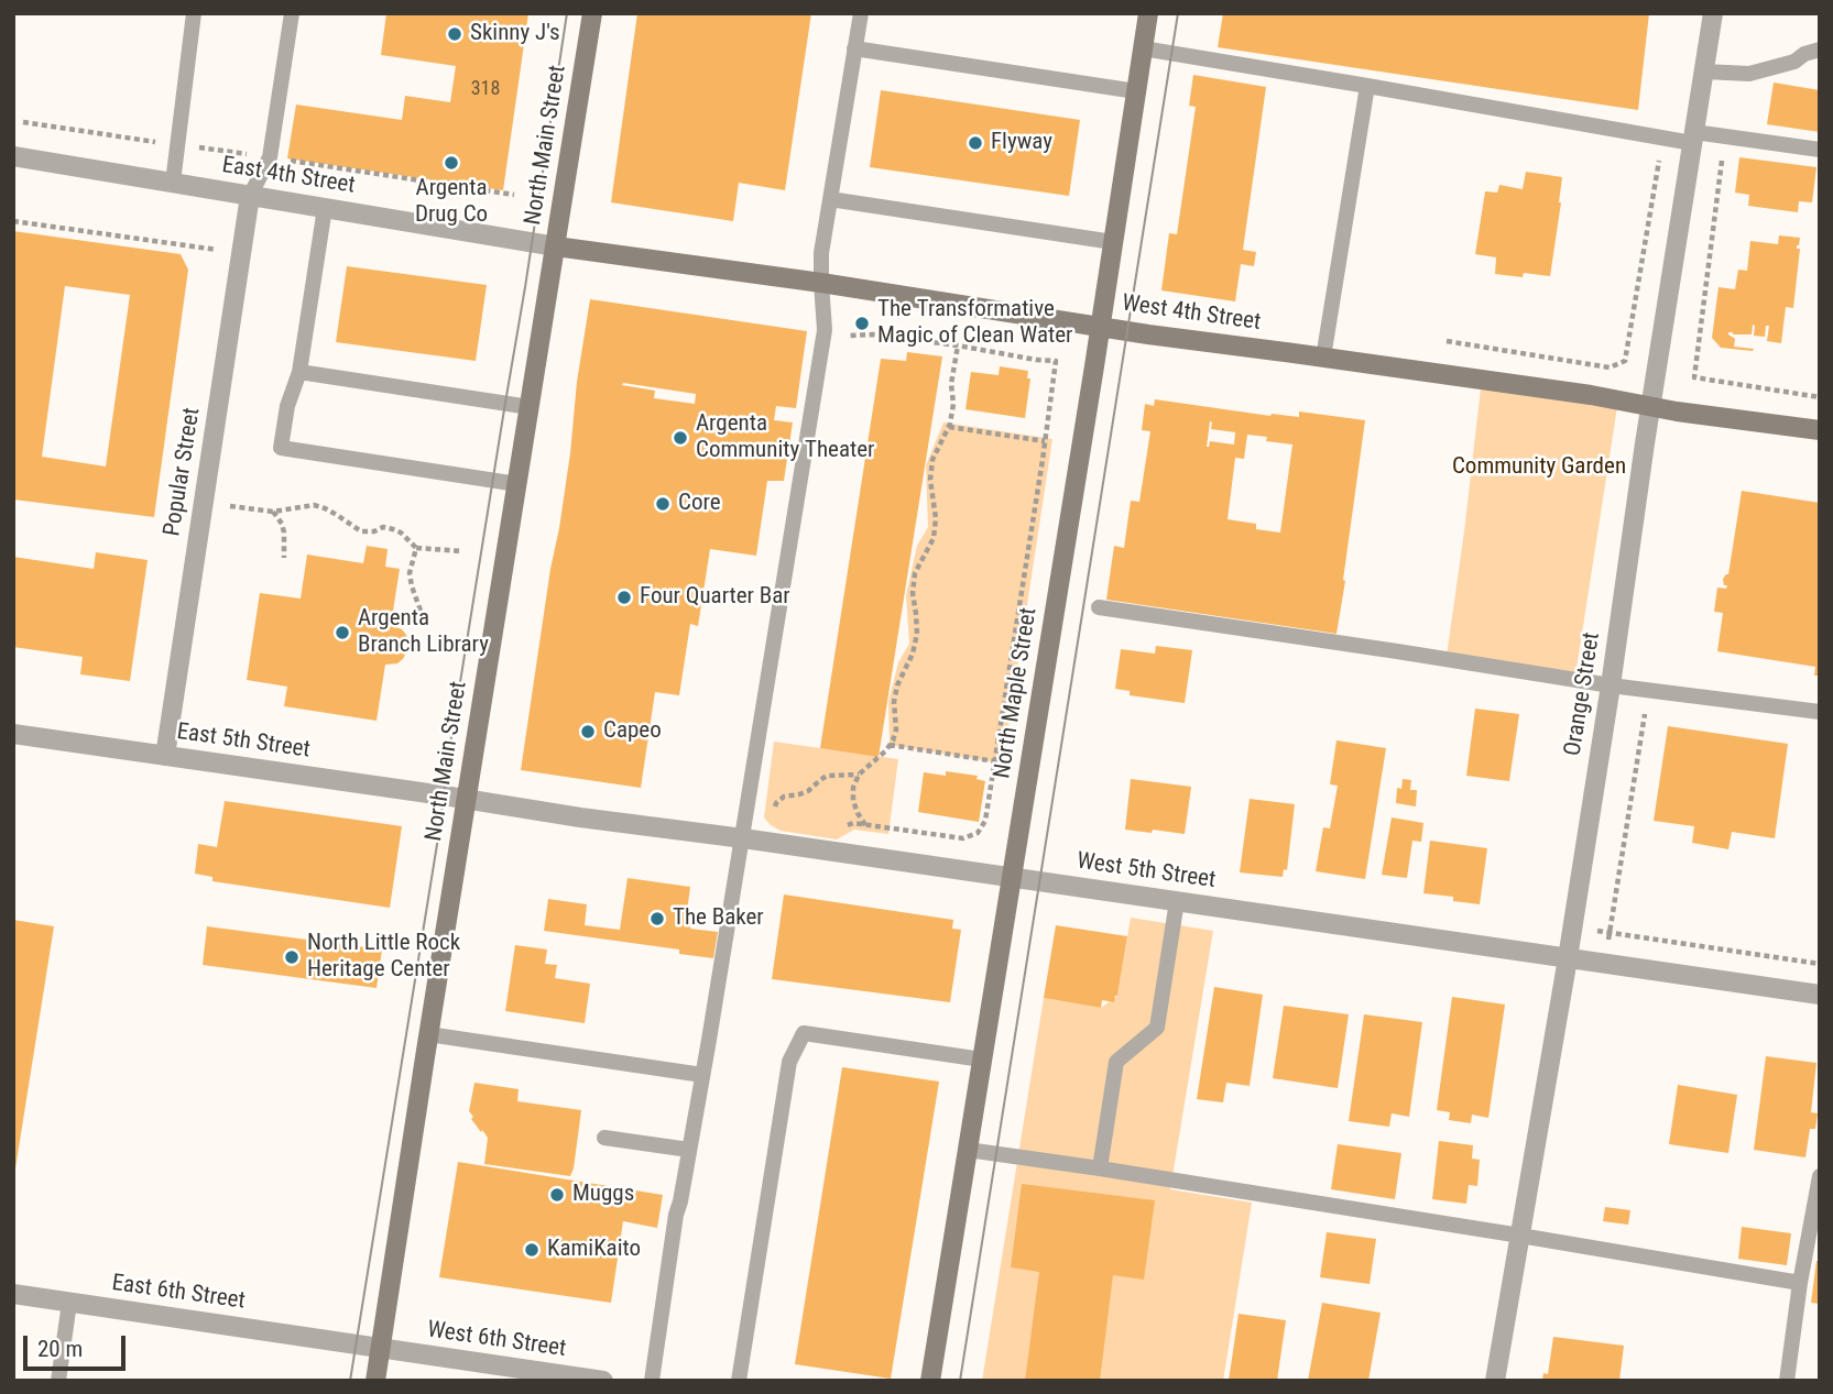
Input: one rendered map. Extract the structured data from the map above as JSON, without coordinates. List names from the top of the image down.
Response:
{
  "streets": {
    "street": [
      "North Main Street",
      "East 4th Street",
      "West 4th Street",
      "Popular Street",
      "North Maple Street",
      "Orange Street",
      "East 5th Street",
      "West 5th Street",
      "East 6th Street",
      "West 6th Street"
    ]
  },
  "crossings": [
    ["North Main Street", "East 4th Street"],
    ["North Main Street", "West 4th Street"],
    ["North Main Street", "East 5th Street"],
    ["North Main Street", "West 5th Street"],
    ["North Main Street", "East 6th Street"],
    ["North Main Street", "West 6th Street"],
    ["East 4th Street", "West 4th Street"],
    ["East 4th Street", "Popular Street"],
    ["West 4th Street", "North Maple Street"],
    ["West 4th Street", "Orange Street"],
    ["Popular Street", "East 5th Street"],
    ["North Maple Street", "West 5th Street"],
    ["Orange Street", "West 5th Street"],
    ["East 5th Street", "West 5th Street"],
    ["East 6th Street", "West 6th Street"]
  ],
  "parks": ["Community Garden"],
  "places": [
    "Skinny J's",
    "Flyway",
    "Argenta Drug Co",
    "The Transformative Magic of Clean Water",
    "Argenta Community Theater",
    "Core",
    "Four Quarter Bar",
    "Argenta Branch Library",
    "Capeo",
    "The Baker",
    "North Little Rock Heritage Center",
    "Muggs",
    "KamiKaito"
  ],
  "house_numbers": ["318"],
  "scale_bar": "20 m"
}
